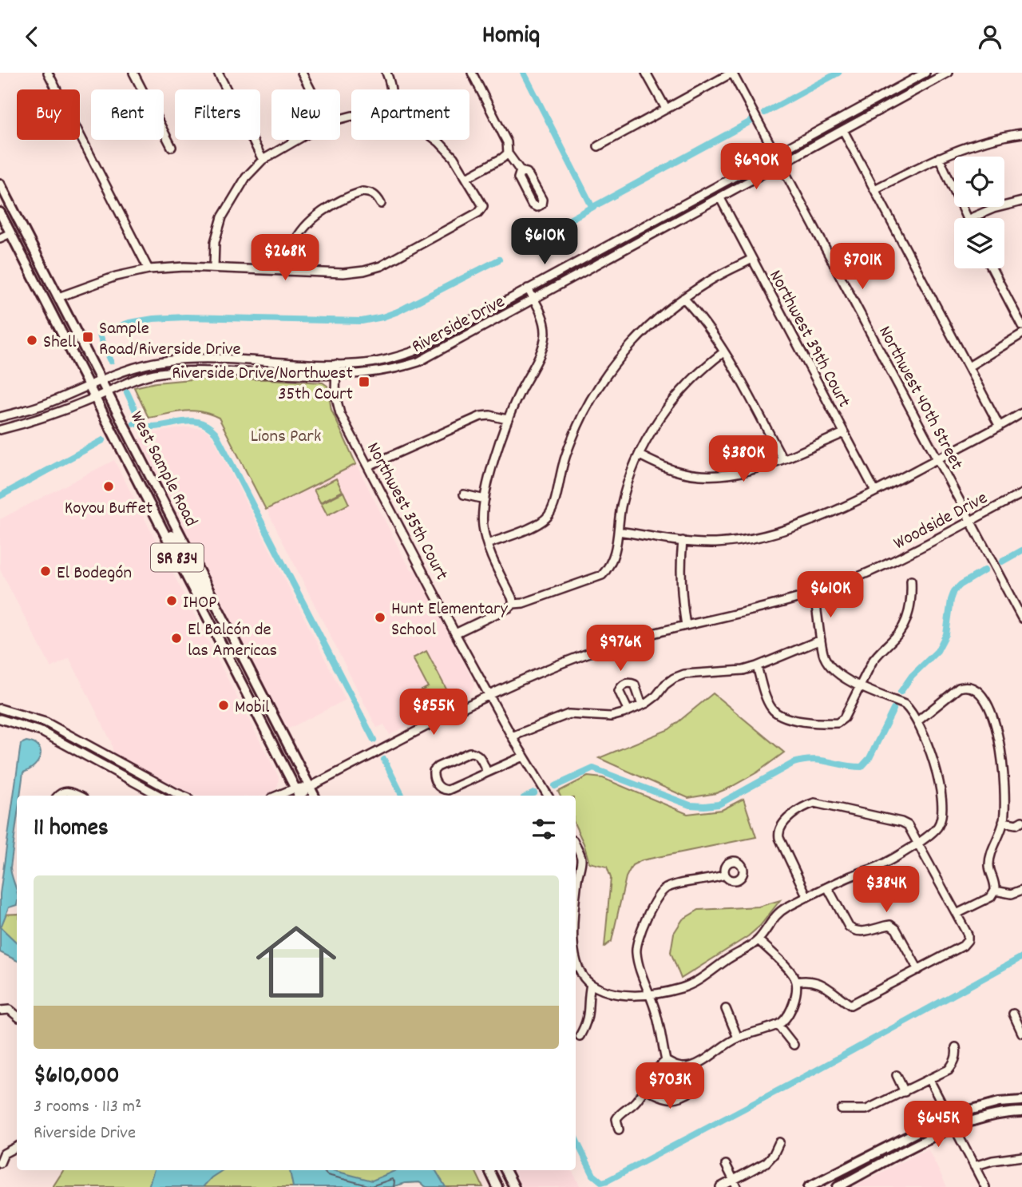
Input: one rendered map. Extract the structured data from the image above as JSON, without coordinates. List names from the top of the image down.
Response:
{
  "streets": {
    "main road": ["West Sample Road", "SR 834"],
    "street": [
      "Riverside Drive",
      "Northwest 39th Court",
      "Northwest 40th Street",
      "Northwest 35th Court",
      "Woodside Drive"
    ]
  },
  "crossings": [
    ["Riverside Drive", "Northwest 39th Court"],
    ["Riverside Drive", "Northwest 40th Street"],
    ["Riverside Drive", "West Sample Road"],
    ["Riverside Drive", "Northwest 35th Court"],
    ["Northwest 40th Street", "Woodside Drive"],
    ["West Sample Road", "Woodside Drive"],
    ["Northwest 35th Court", "Woodside Drive"]
  ],
  "parks": ["Lions Park"],
  "places": {
    "transit": ["Sample Road/Riverside Drive", "Riverside Drive/Northwest 35th Court"],
    "other": [
      "Shell",
      "Koyou Buffet",
      "El Bodegón",
      "IHOP",
      "Hunt Elementary School",
      "El Balcón de las Americas",
      "Mobil"
    ]
  },
  "page": {
    "header": "Homiq",
    "chip": [
      "Buy",
      "Rent",
      "Filters",
      "New",
      "Apartment"
    ],
    "price": [
      "$690K",
      "$610K",
      "$268K",
      "$701K",
      "$380K",
      "$610K",
      "$976K",
      "$855K",
      "$384K",
      "$703K",
      "$645K"
    ],
    "heading": "11 homes",
    "list": [
      {
        "name": "$610,000",
        "note": "3 rooms · 113 m² · Riverside Drive"
      }
    ]
  }
}
